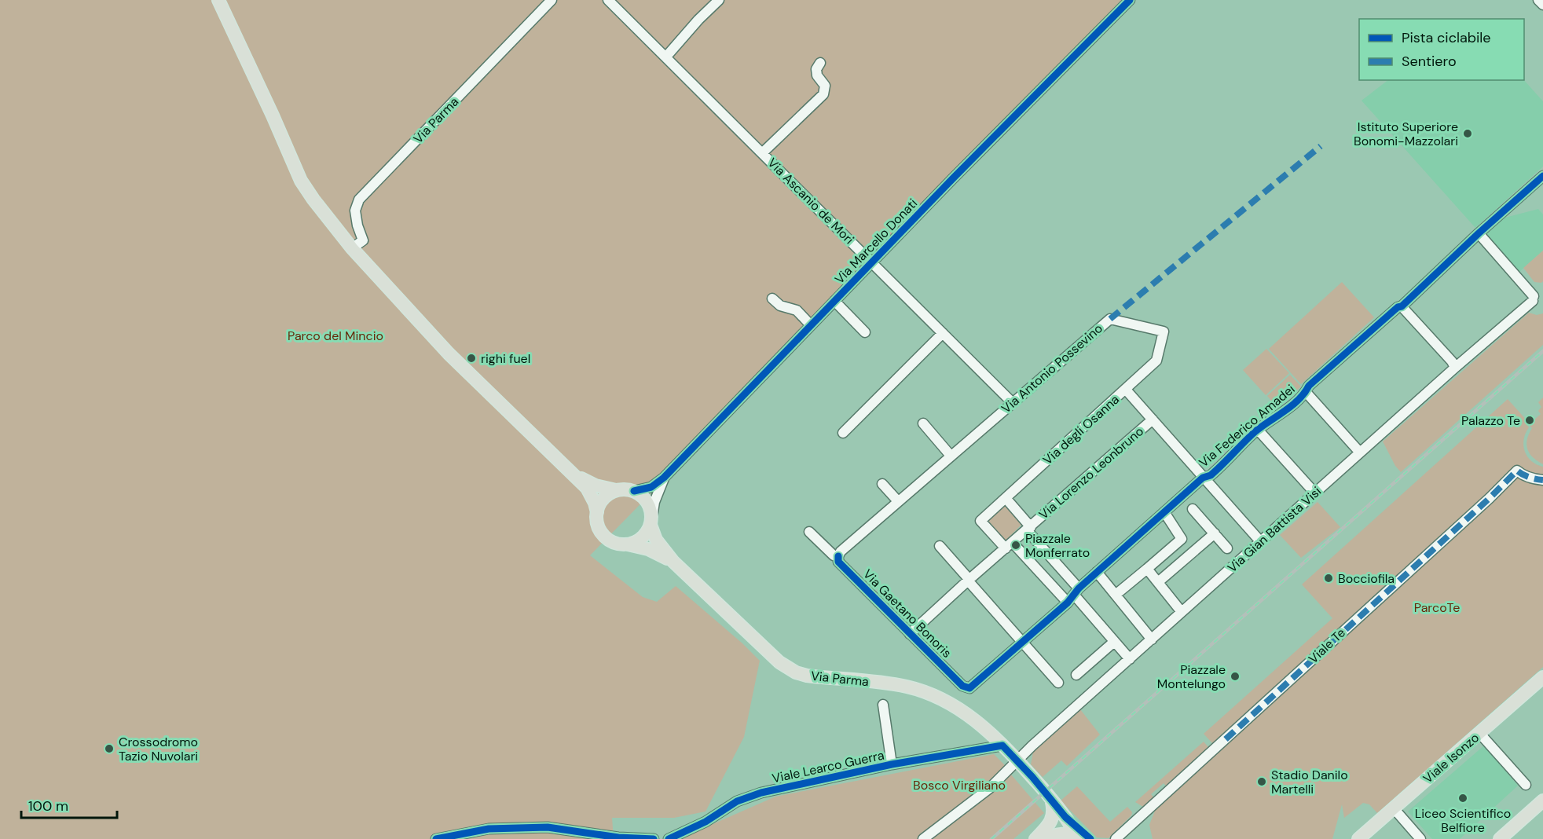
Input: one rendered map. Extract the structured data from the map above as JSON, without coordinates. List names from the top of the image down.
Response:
{
  "streets": {
    "main road": ["Via Parma", "Viale Isonzo"],
    "street": [
      "Via Ascanio de Mori",
      "Via Marcello Donati",
      "Via Antonio Possevino",
      "Via Federico Amadei",
      "Via degli Osanna",
      "Via Lorenzo Leonbruno",
      "Via Gian Battista Visi",
      "Via Gaetano Bonoris",
      "Viale Te",
      "Viale Learco Guerra"
    ]
  },
  "crossings": [
    ["Via Parma", "Via Marcello Donati"],
    ["Via Parma", "Via Gian Battista Visi"],
    ["Via Parma", "Viale Learco Guerra"],
    ["Via Ascanio de Mori", "Via Marcello Donati"],
    ["Via Ascanio de Mori", "Via Antonio Possevino"],
    ["Via Antonio Possevino", "Via degli Osanna"],
    ["Via Antonio Possevino", "Via Gaetano Bonoris"],
    ["Via Federico Amadei", "Via Gaetano Bonoris"],
    ["Via degli Osanna", "Via Lorenzo Leonbruno"],
    ["Via Lorenzo Leonbruno", "Via Gaetano Bonoris"]
  ],
  "parks": ["Parco del Mincio", "ParcoTe", "Bosco Virgiliano"],
  "places": [
    "Istituto Superiore Bonomi-Mazzolari",
    "righi fuel",
    "Palazzo Te",
    "Piazzale Monferrato",
    "Bocciofila",
    "Piazzale Montelungo",
    "Crossodromo Tazio Nuvolari",
    "Stadio Danilo Martelli",
    "Liceo Scientifico Belfiore"
  ],
  "legend": ["Pista ciclabile", "Sentiero"],
  "scale_bar": "100 m"
}
